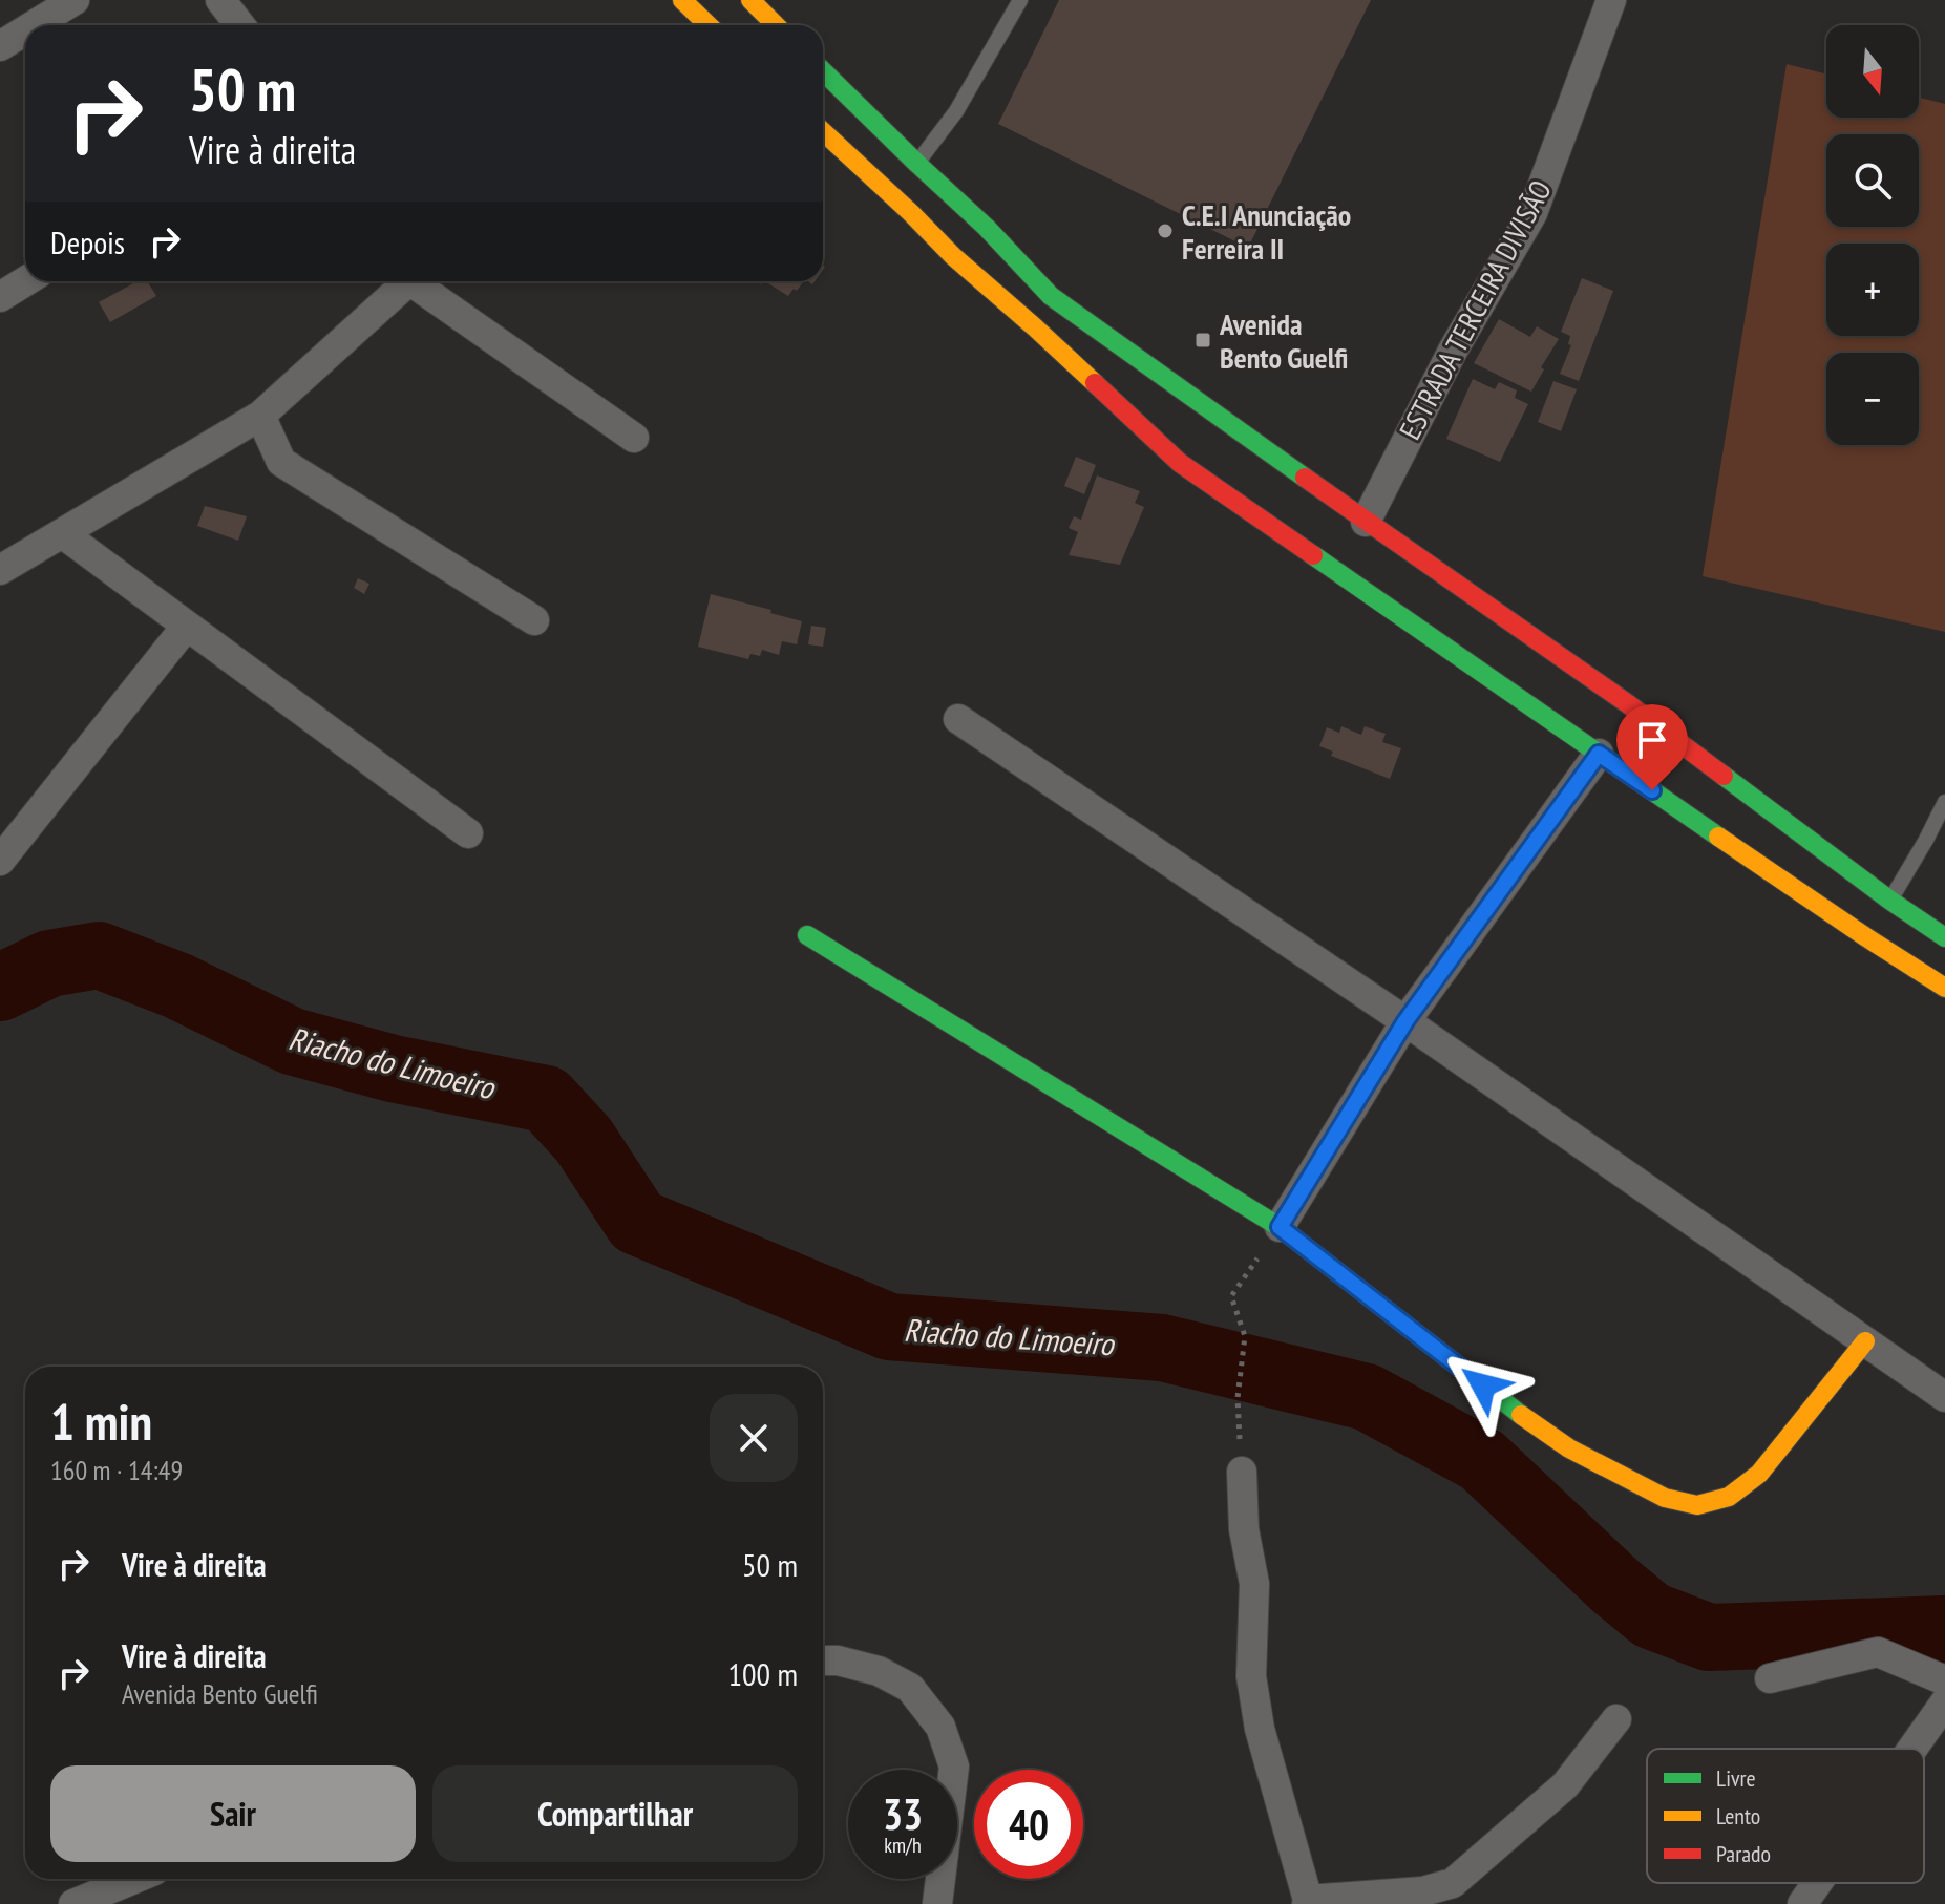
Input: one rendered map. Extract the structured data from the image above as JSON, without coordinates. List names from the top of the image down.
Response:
{
  "streets": {
    "street": ["ESTRADA TERCEIRA DIVISÃO"]
  },
  "water": ["Riacho do Limoeiro"],
  "places": {
    "other": ["C.E.I Anunciação Ferreira II"],
    "transit": ["Avenida Bento Guelfi"]
  },
  "legend": ["Livre", "Lento", "Parado"],
  "north": "bottom",
  "page": {
    "map_buttons": ["+", "−"],
    "turn": ["50 m", "Vire à direita"],
    "then": "Depois",
    "heading": ["1 min", "160 m · 14:49"],
    "list": [
      {
        "name": "Vire à direita",
        "value": "50 m"
      },
      {
        "name": "Vire à direita",
        "note": "Avenida Bento Guelfi",
        "value": "100 m"
      }
    ],
    "buttons": ["Sair", "Compartilhar"],
    "speed": "33 km/h",
    "limit": "40"
  }
}
